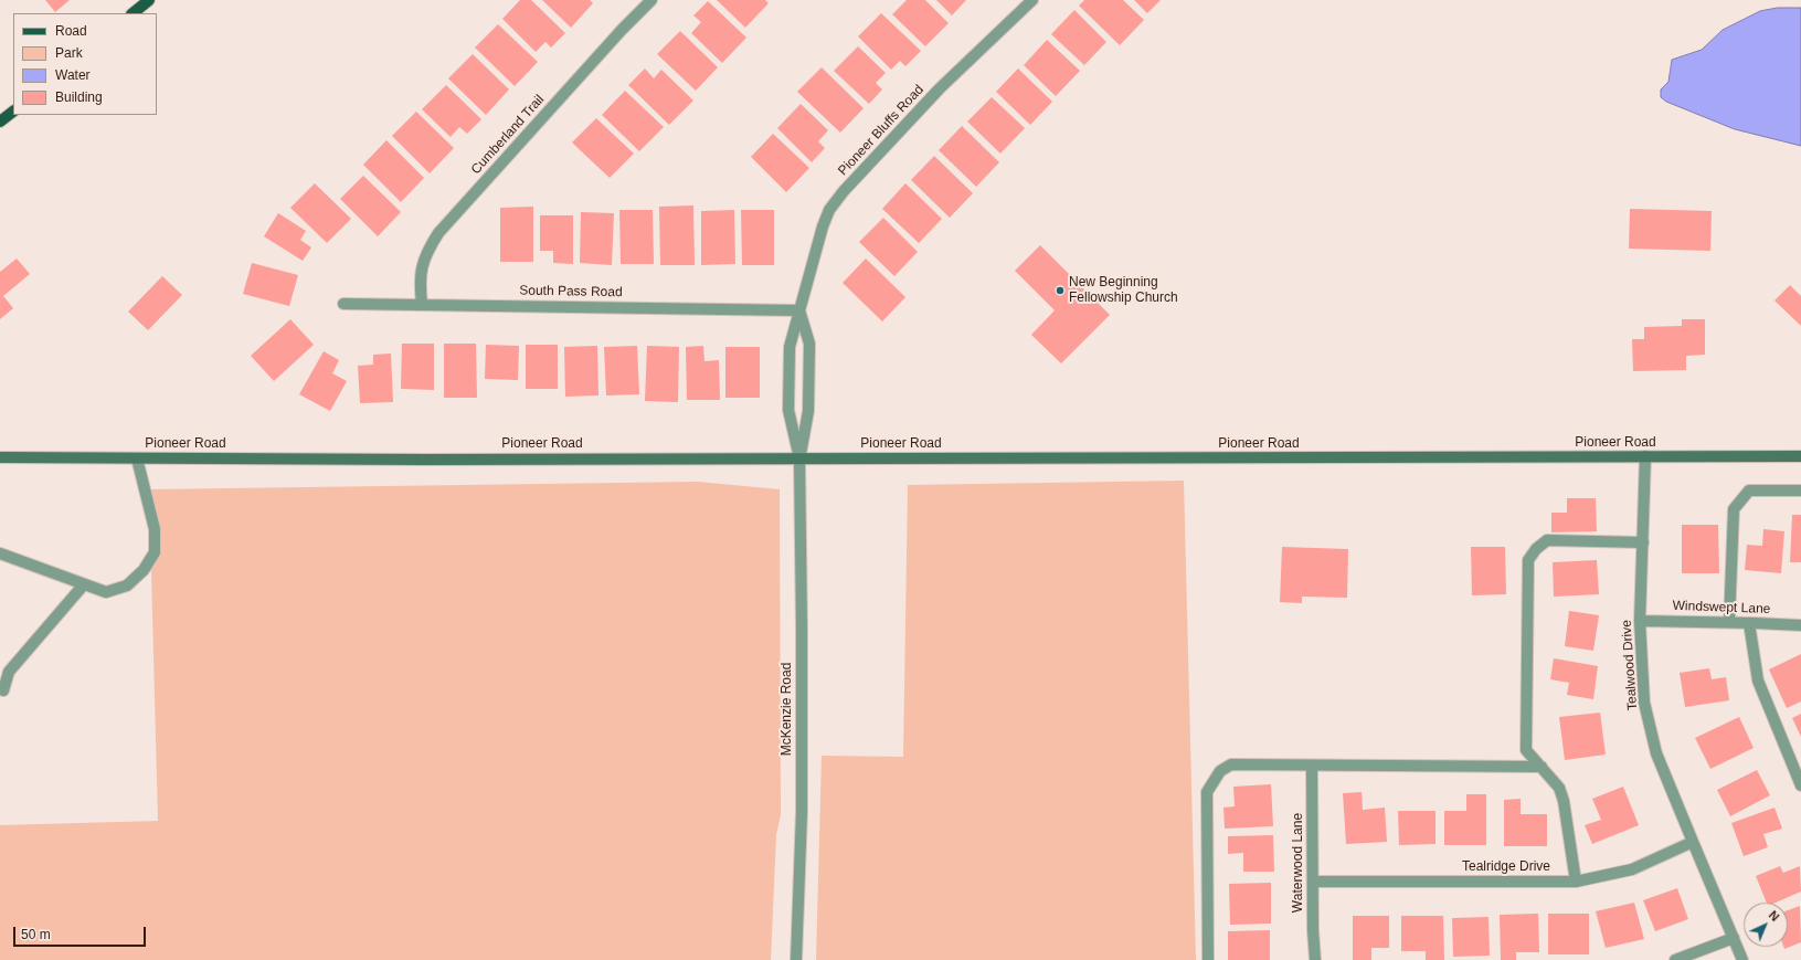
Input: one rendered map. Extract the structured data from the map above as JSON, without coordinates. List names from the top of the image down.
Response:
{
  "streets": {
    "main road": ["Pioneer Road"],
    "street": [
      "Pioneer Bluffs Road",
      "Cumberland Trail",
      "South Pass Road",
      "Windswept Lane",
      "Tealwood Drive",
      "McKenzie Road",
      "Waterwood Lane",
      "Tealridge Drive"
    ]
  },
  "crossings": [
    ["Pioneer Bluffs Road", "South Pass Road"],
    ["Pioneer Bluffs Road", "Pioneer Road"],
    ["Pioneer Bluffs Road", "McKenzie Road"],
    ["Cumberland Trail", "South Pass Road"],
    ["Pioneer Road", "Tealwood Drive"],
    ["Pioneer Road", "McKenzie Road"],
    ["Windswept Lane", "Tealwood Drive"],
    ["Tealwood Drive", "Tealridge Drive"],
    ["Waterwood Lane", "Tealridge Drive"]
  ],
  "places": ["New Beginning Fellowship Church"],
  "legend": [
    "Road",
    "Park",
    "Water",
    "Building"
  ],
  "scale_bar": "50 m",
  "north": "top right"
}
